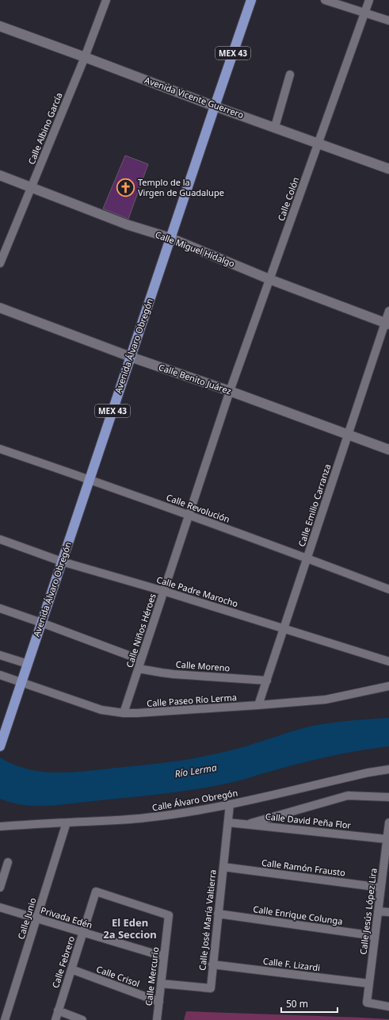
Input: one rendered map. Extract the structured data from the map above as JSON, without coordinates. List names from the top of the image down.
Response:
{
  "streets": {
    "main road": ["MEX 43", "Avenida Álvaro Obregón"],
    "street": [
      "Avenida Vicente Guerrero",
      "Calle Albino García",
      "Calle Colón",
      "Calle Miguel Hidalgo",
      "Calle Benito Juárez",
      "Calle Emilio Carranza",
      "Calle Revolución",
      "Calle Padre Marocho",
      "Calle Niños Héroes",
      "Calle Moreno",
      "Calle Paseo Río Lerma",
      "Calle Álvaro Obregón",
      "Calle David Peña Flor",
      "Calle Ramón Frausto",
      "Calle Jesús López Lira",
      "Calle Enrique Colunga",
      "Privada Edén",
      "Calle Junio",
      "Calle José María Valtierra",
      "Calle Febrero",
      "Calle F. Lizardi",
      "Calle Crisol",
      "Calle Mercurio"
    ]
  },
  "crossings": [
    ["Avenida Vicente Guerrero", "Calle Albino García"],
    ["Avenida Vicente Guerrero", "Calle Colón"],
    ["Avenida Vicente Guerrero", "Avenida Álvaro Obregón"],
    ["Calle Albino García", "Calle Miguel Hidalgo"],
    ["Calle Colón", "Calle Miguel Hidalgo"],
    ["Calle Colón", "Calle Benito Juárez"],
    ["Calle Colón", "Calle Niños Héroes"],
    ["Calle Miguel Hidalgo", "Avenida Álvaro Obregón"],
    ["Calle Miguel Hidalgo", "Calle Emilio Carranza"],
    ["Avenida Álvaro Obregón", "Calle Benito Juárez"],
    ["Avenida Álvaro Obregón", "Calle Revolución"],
    ["Avenida Álvaro Obregón", "Calle Padre Marocho"],
    ["Avenida Álvaro Obregón", "Calle Paseo Río Lerma"],
    ["Calle Benito Juárez", "Calle Emilio Carranza"],
    ["Calle Benito Juárez", "Calle Niños Héroes"],
    ["Calle Emilio Carranza", "Calle Revolución"],
    ["Calle Emilio Carranza", "Calle Padre Marocho"],
    ["Calle Emilio Carranza", "Calle Moreno"],
    ["Calle Emilio Carranza", "Calle Paseo Río Lerma"],
    ["Calle Revolución", "Calle Niños Héroes"],
    ["Calle Padre Marocho", "Calle Niños Héroes"],
    ["Calle Niños Héroes", "Calle Moreno"],
    ["Calle Niños Héroes", "Calle Paseo Río Lerma"],
    ["Calle Álvaro Obregón", "Calle Junio"],
    ["Calle Álvaro Obregón", "Calle José María Valtierra"],
    ["Calle David Peña Flor", "Calle Jesús López Lira"],
    ["Calle David Peña Flor", "Calle José María Valtierra"],
    ["Calle Ramón Frausto", "Calle Jesús López Lira"],
    ["Calle Ramón Frausto", "Calle José María Valtierra"],
    ["Calle Jesús López Lira", "Calle Enrique Colunga"],
    ["Calle Jesús López Lira", "Calle F. Lizardi"],
    ["Calle Enrique Colunga", "Calle José María Valtierra"],
    ["Privada Edén", "Calle Junio"],
    ["Privada Edén", "Calle Febrero"],
    ["Privada Edén", "Calle Mercurio"],
    ["Calle José María Valtierra", "Calle F. Lizardi"],
    ["Calle José María Valtierra", "Calle Mercurio"],
    ["Calle Febrero", "Calle Crisol"],
    ["Calle Febrero", "Calle Mercurio"],
    ["Calle Crisol", "Calle Mercurio"]
  ],
  "districts": ["El Eden 2a Seccion"],
  "water": ["Río Lerma"],
  "places": {
    "church": ["Templo de la Virgen de Guadalupe"]
  },
  "scale_bar": "50 m"
}
